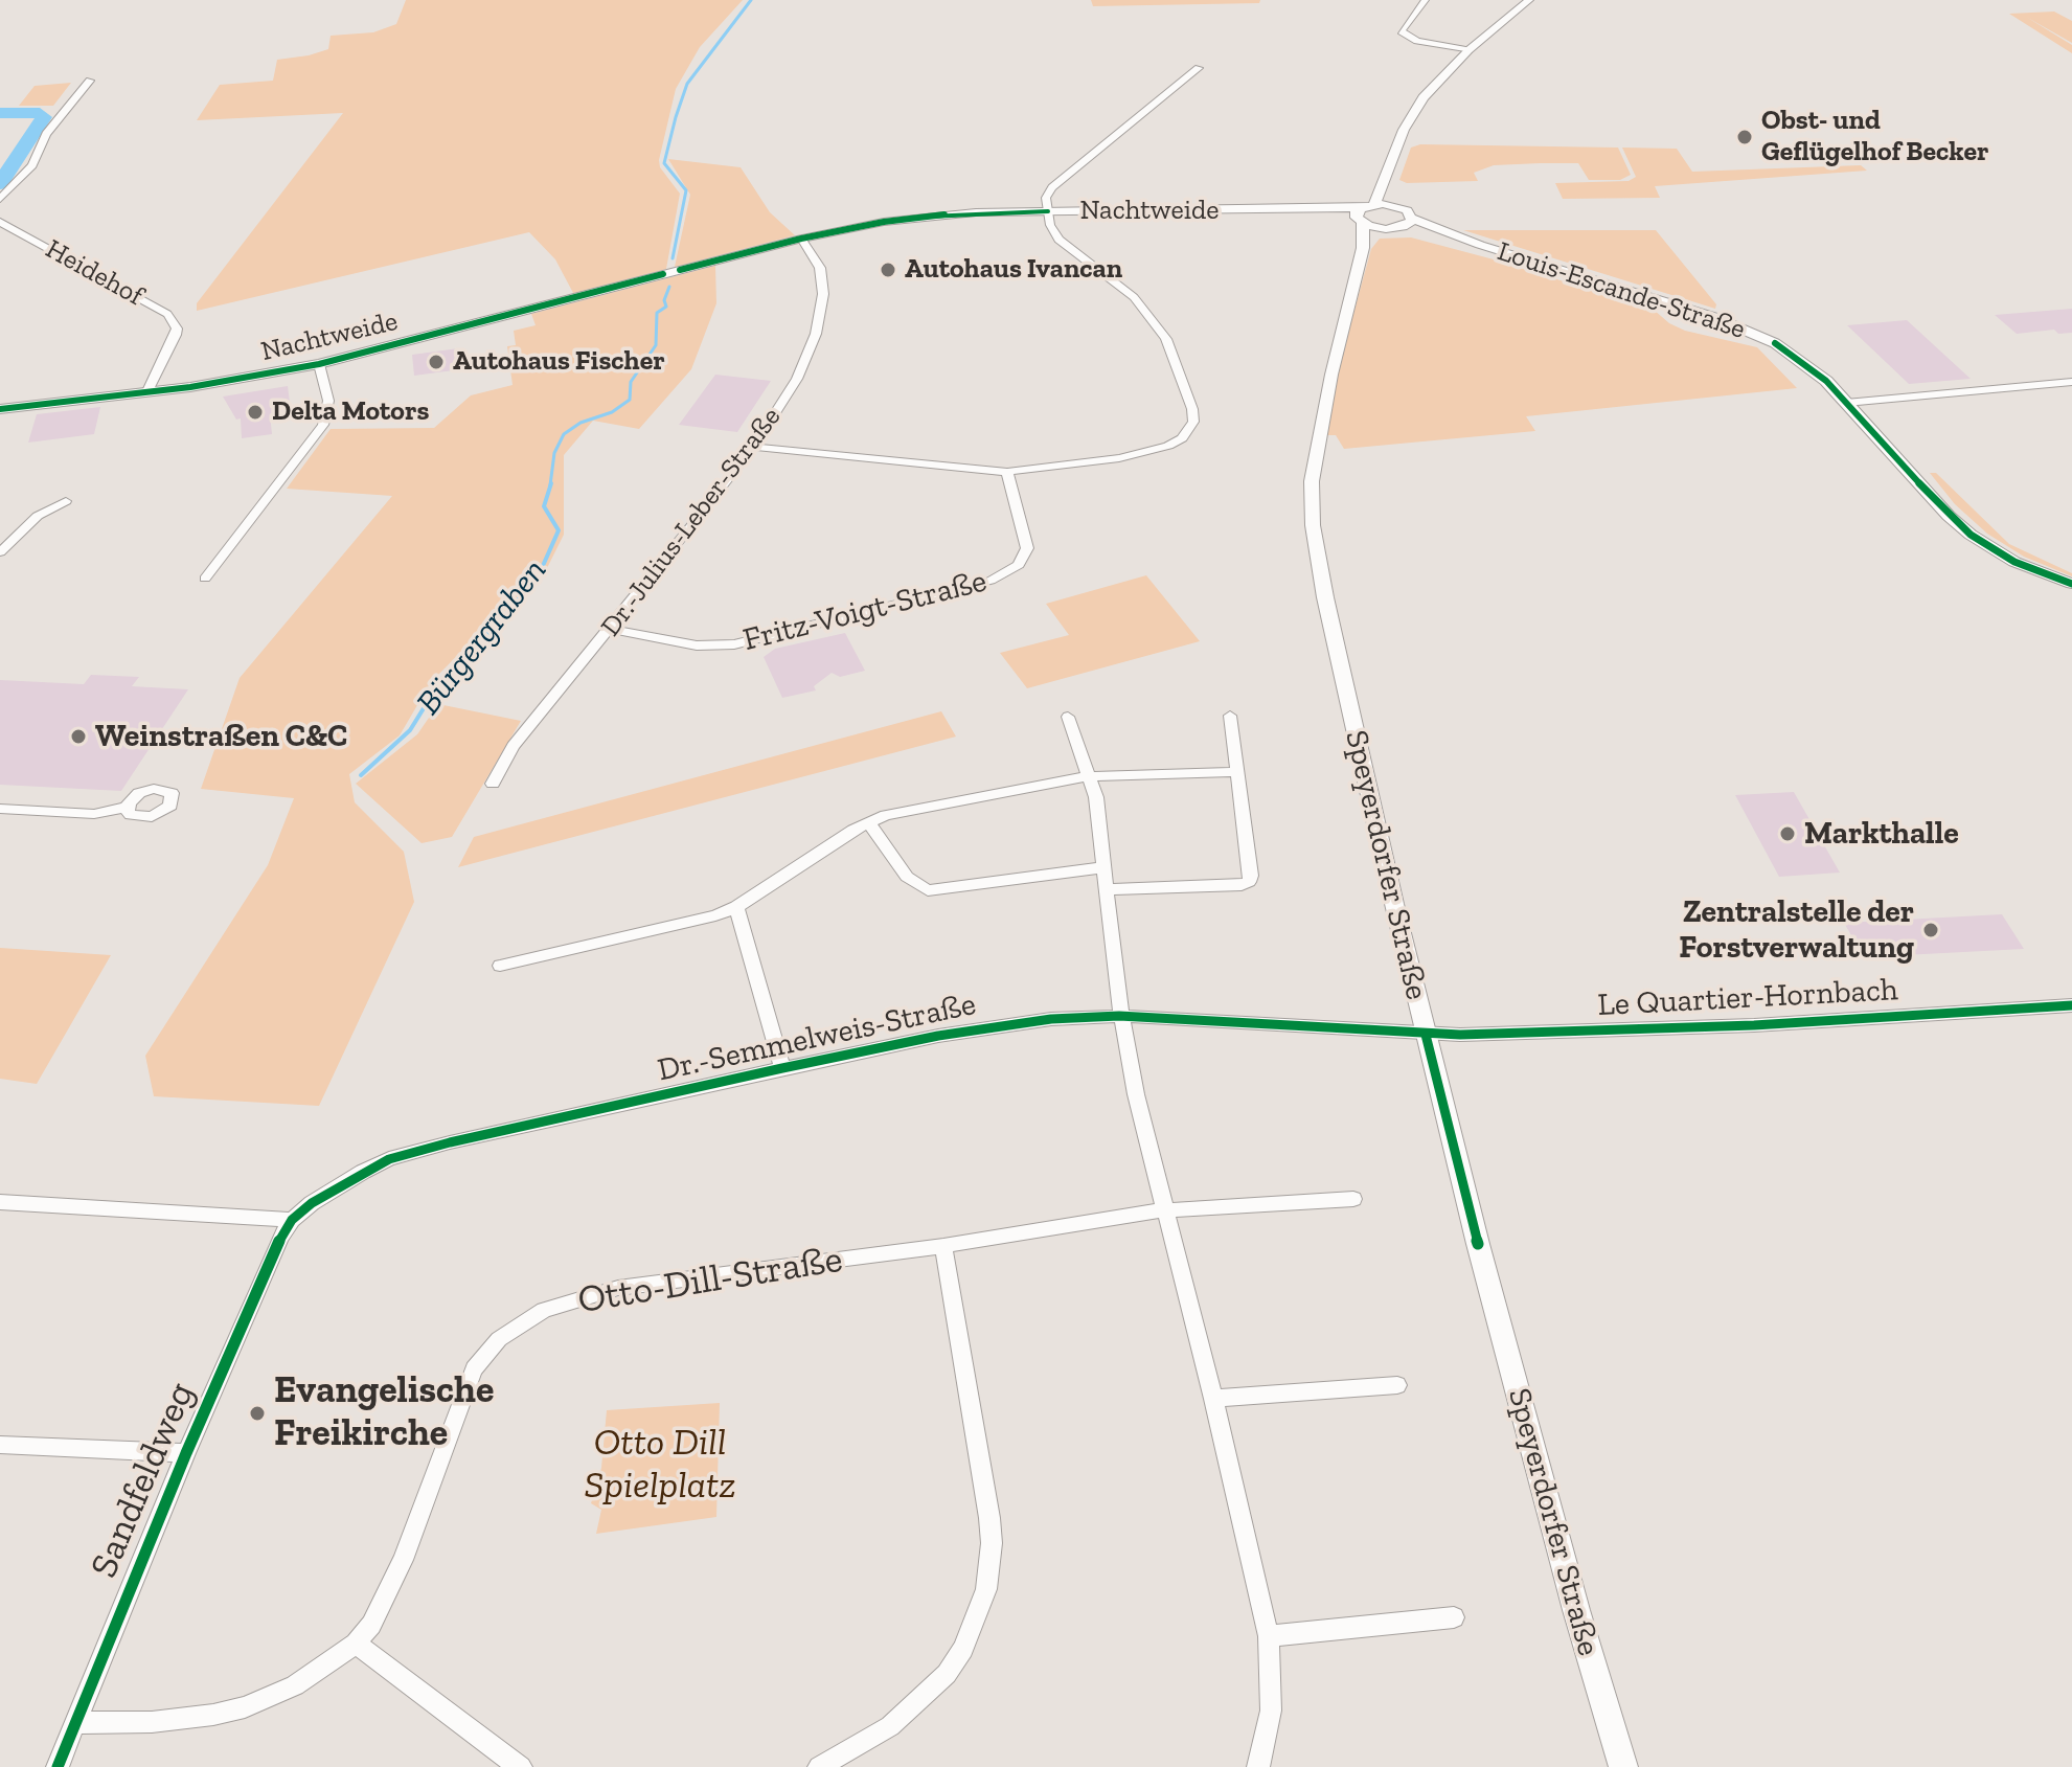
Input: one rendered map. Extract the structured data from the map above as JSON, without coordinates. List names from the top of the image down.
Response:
{
  "streets": {
    "street": [
      "Nachtweide",
      "Heidehof",
      "Louis-Escande-Straße",
      "Dr.-Julius-Leber-Straße",
      "Fritz-Voigt-Straße",
      "Speyerdorfer Straße",
      "Le Quartier-Hornbach",
      "Dr.-Semmelweis-Straße",
      "Otto-Dill-Straße",
      "Sandfeldweg"
    ]
  },
  "crossings": [
    ["Nachtweide", "Heidehof"],
    ["Nachtweide", "Louis-Escande-Straße"],
    ["Nachtweide", "Dr.-Julius-Leber-Straße"],
    ["Nachtweide", "Speyerdorfer Straße"],
    ["Louis-Escande-Straße", "Speyerdorfer Straße"],
    ["Dr.-Julius-Leber-Straße", "Fritz-Voigt-Straße"],
    ["Speyerdorfer Straße", "Le Quartier-Hornbach"],
    ["Speyerdorfer Straße", "Dr.-Semmelweis-Straße"],
    ["Le Quartier-Hornbach", "Dr.-Semmelweis-Straße"],
    ["Dr.-Semmelweis-Straße", "Sandfeldweg"],
    ["Otto-Dill-Straße", "Sandfeldweg"]
  ],
  "water": ["Bürgergraben"],
  "parks": ["Otto Dill Spielplatz"],
  "places": [
    "Obst- und Geflügelhof Becker",
    "Autohaus Ivancan",
    "Autohaus Fischer",
    "Delta Motors",
    "Weinstraßen C&C",
    "Markthalle",
    "Zentralstelle der Forstverwaltung",
    "Evangelische Freikirche"
  ]
}
